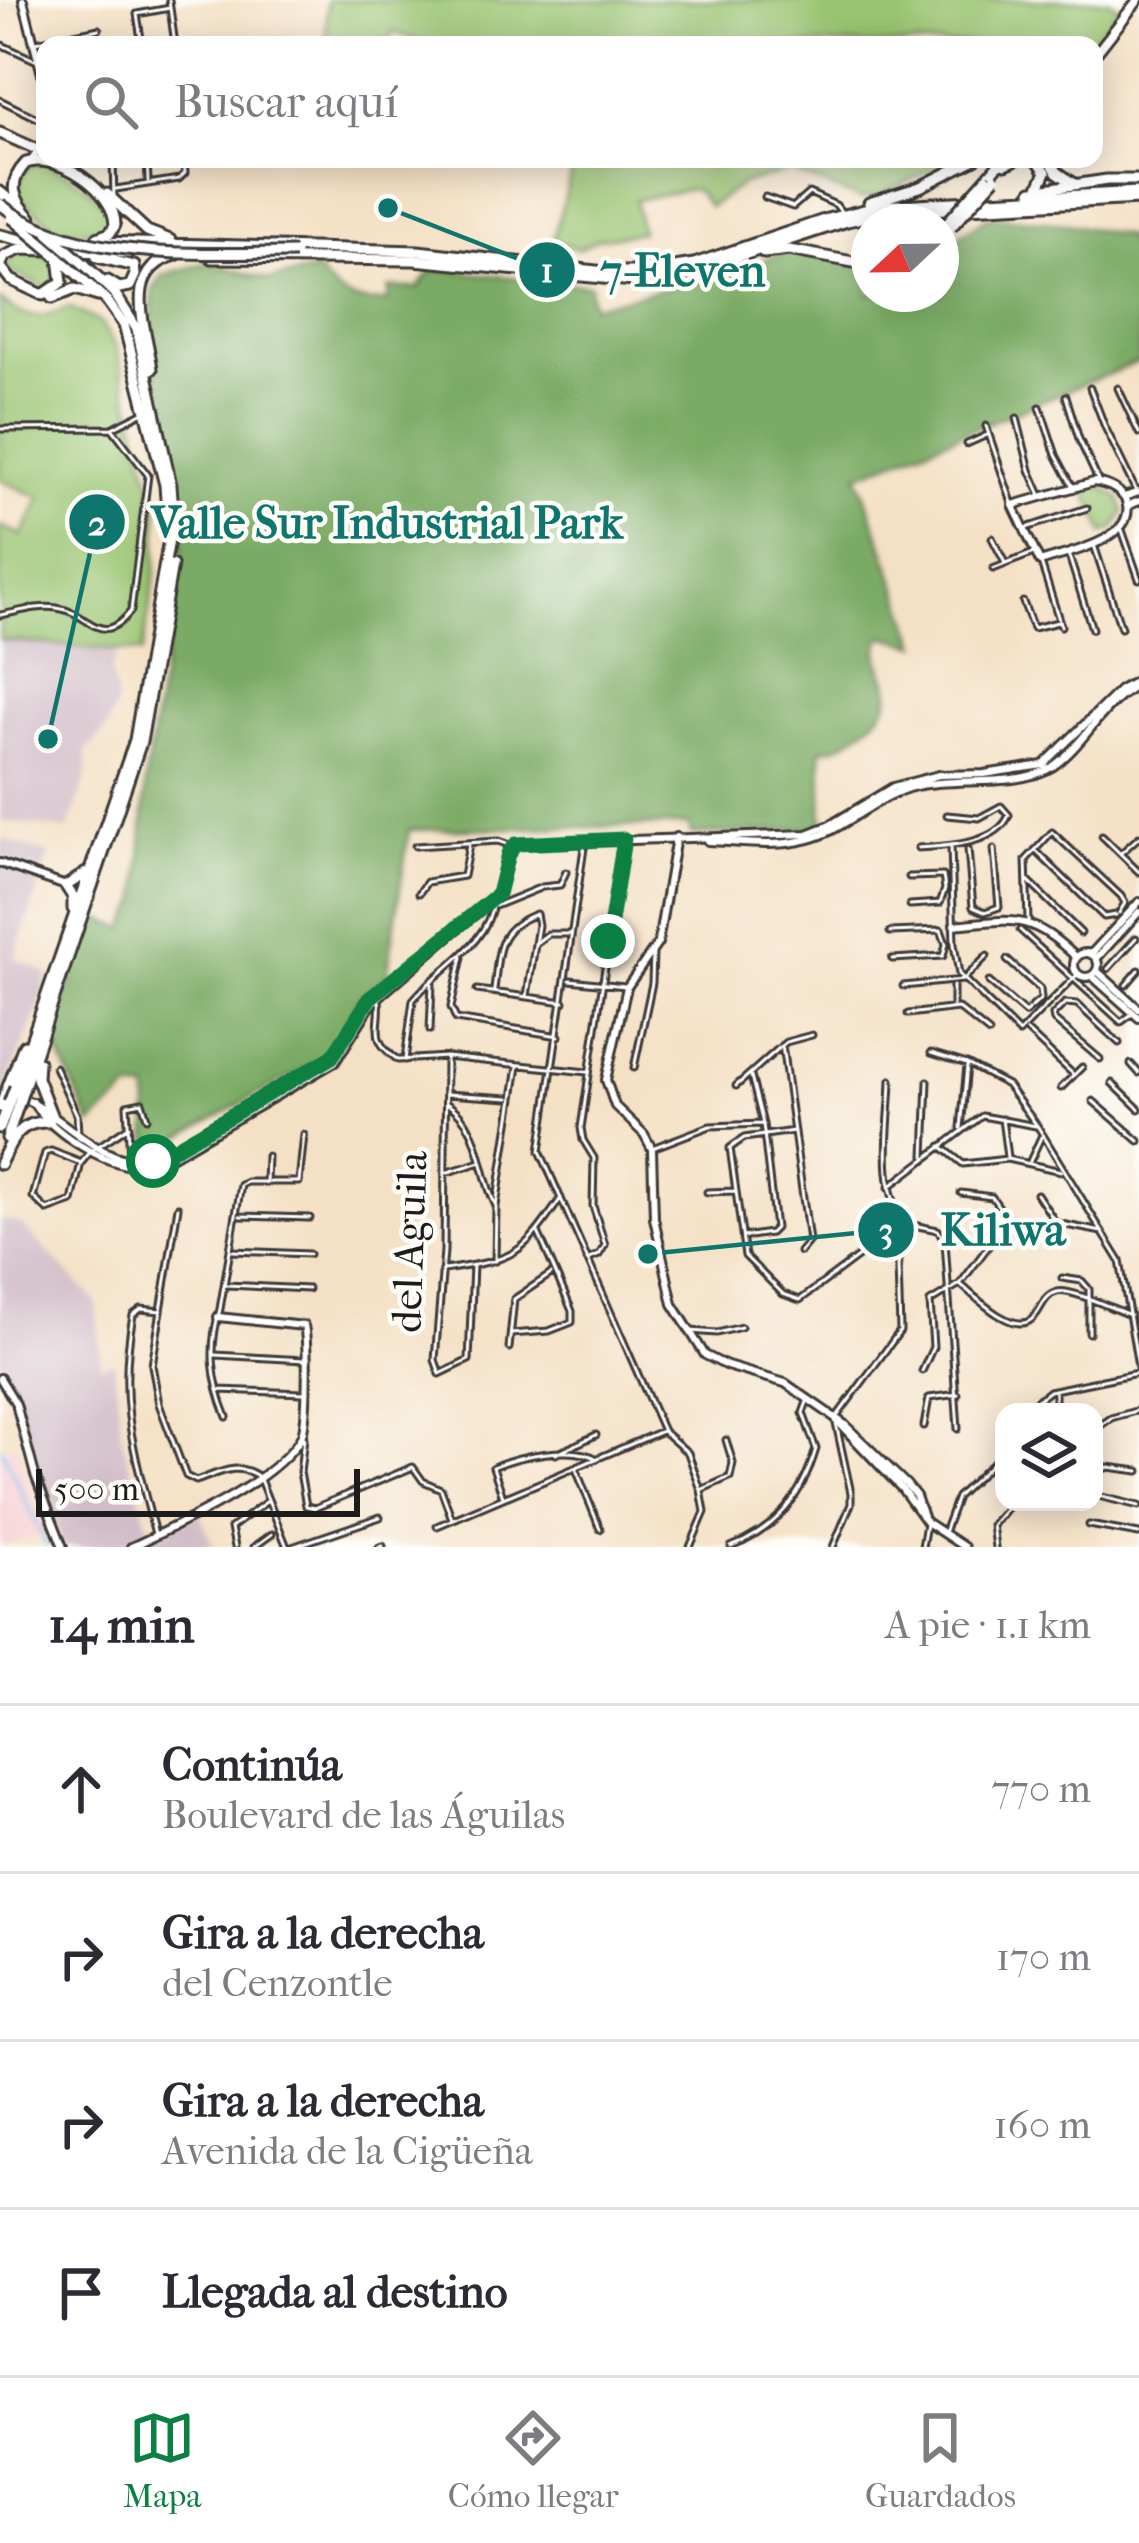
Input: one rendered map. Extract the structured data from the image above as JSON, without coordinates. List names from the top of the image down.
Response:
{
  "streets": {
    "street": ["del Aguila"]
  },
  "places": ["7-Eleven", "Valle Sur Industrial Park", "Kiliwa"],
  "scale_bar": "500 m",
  "north": "left",
  "page": {
    "search": "Buscar aquí",
    "scale": "500 m",
    "heading": ["14 min", "A pie · 1.1 km"],
    "list": [
      ["Continúa", "Boulevard de las Águilas", "770 m"],
      ["Gira a la derecha", "del Cenzontle", "170 m"],
      ["Gira a la derecha", "Avenida de la Cigüeña", "160 m"],
      "Llegada al destino"
    ],
    "nav": ["Mapa", "Cómo llegar", "Guardados"]
  }
}
